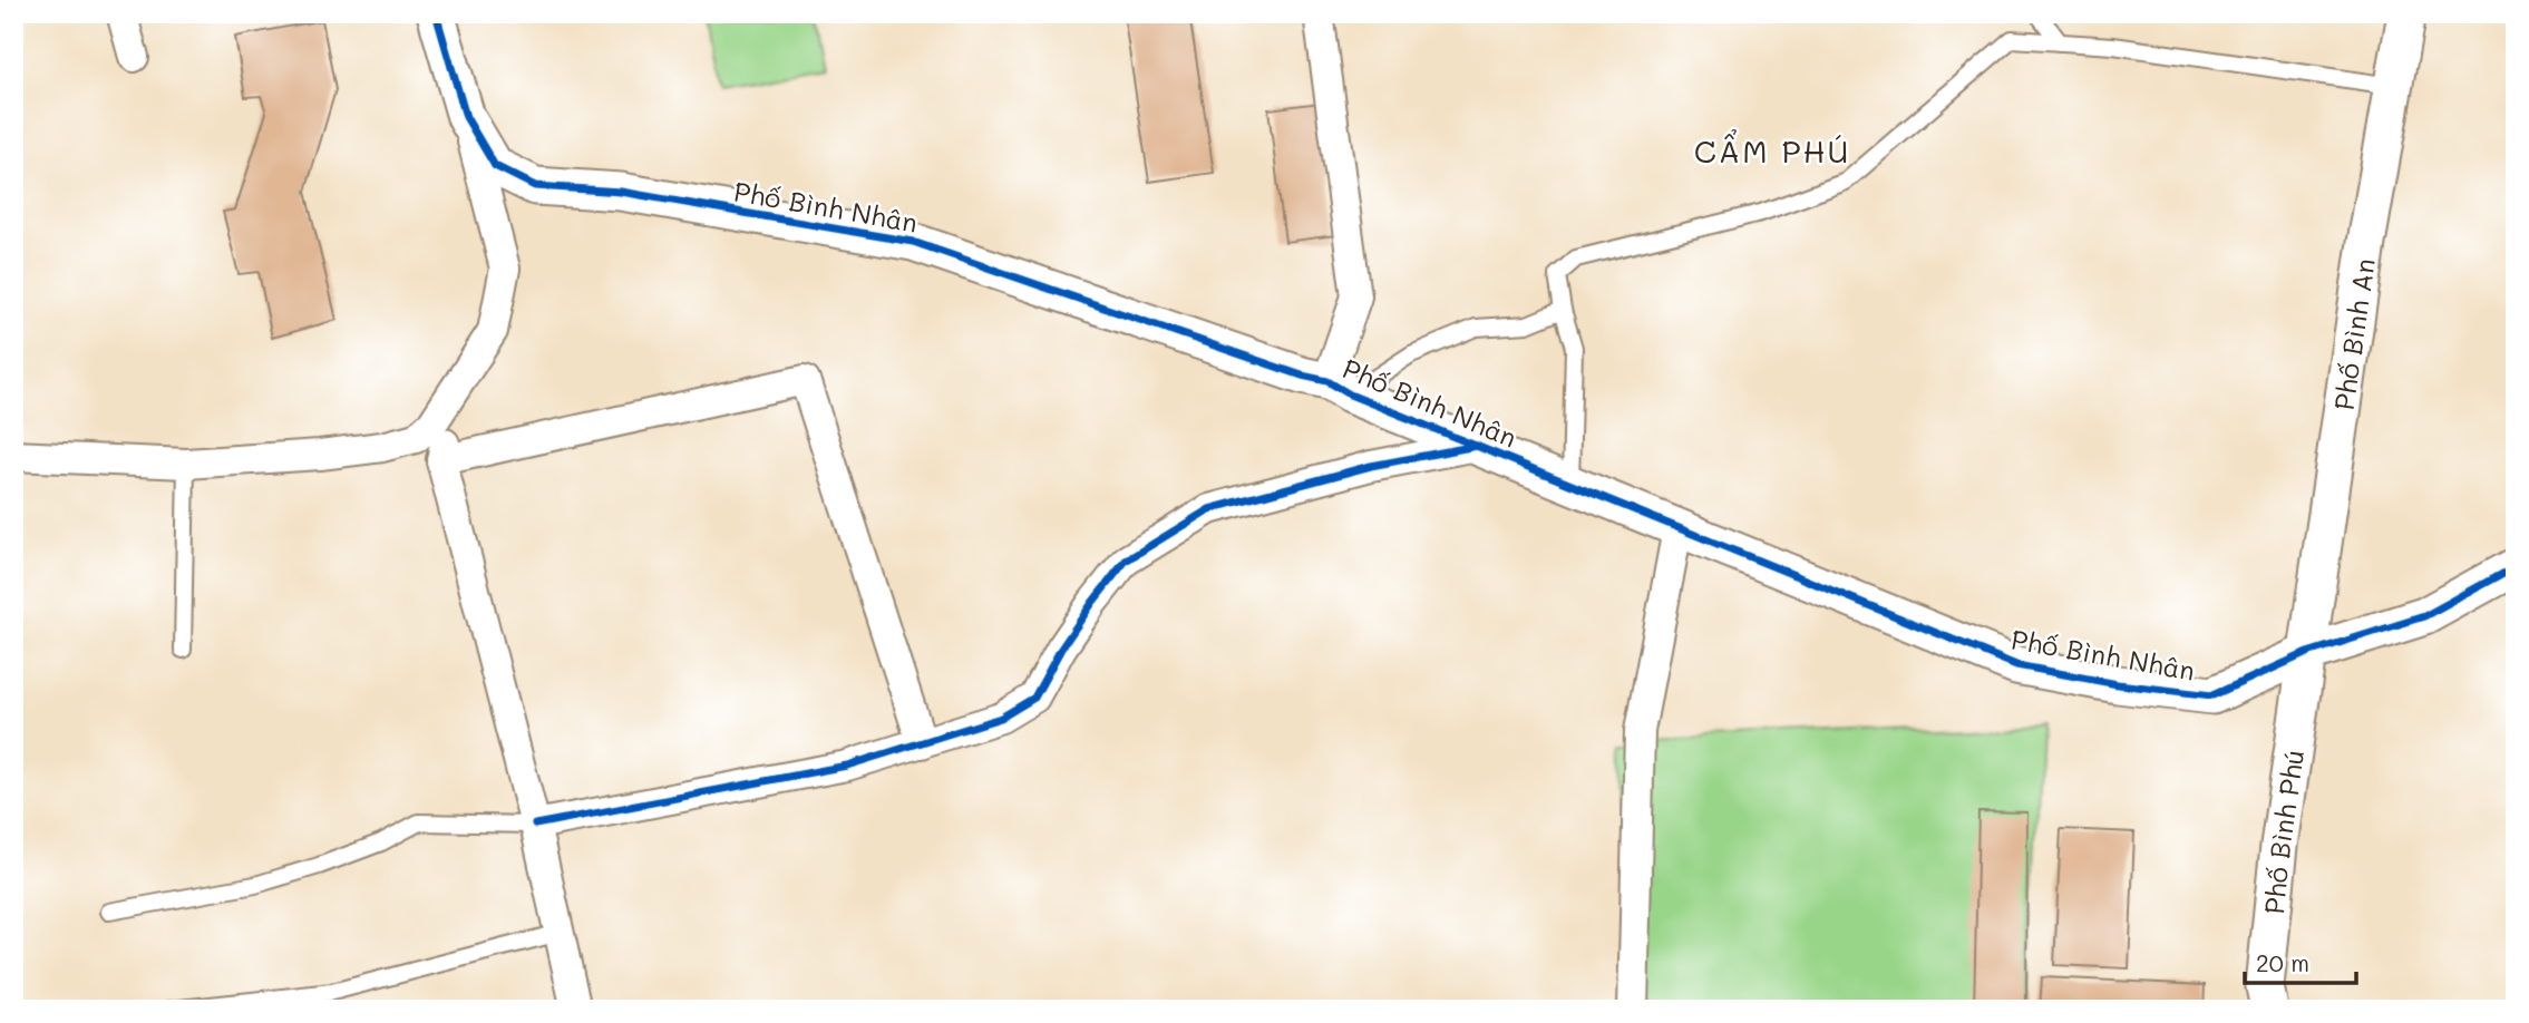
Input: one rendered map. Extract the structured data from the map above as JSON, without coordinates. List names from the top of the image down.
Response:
{
  "streets": {
    "street": ["Phố Bình Nhân", "Phố Bình An", "Phố Bình Phú"]
  },
  "crossings": [
    ["Phố Bình Nhân", "Phố Bình An"],
    ["Phố Bình Nhân", "Phố Bình Phú"],
    ["Phố Bình An", "Phố Bình Phú"]
  ],
  "districts": ["CẨM PHÚ"],
  "scale_bar": "20 m"
}
